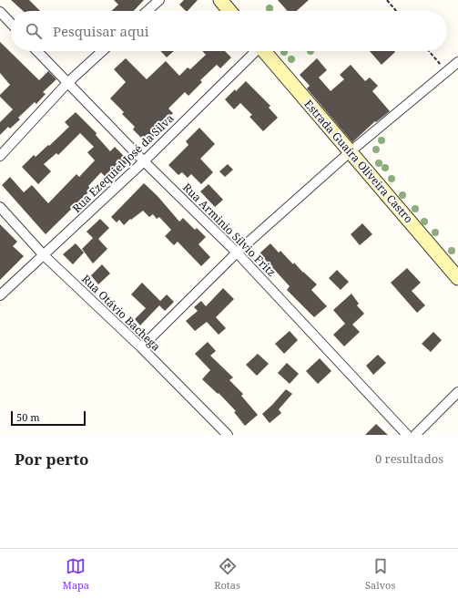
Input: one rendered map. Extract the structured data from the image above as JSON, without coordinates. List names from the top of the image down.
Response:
{
  "streets": {
    "street": [
      "Estrada Guaíra Oliveira Castro",
      "Rua Ezequiel José da Silva",
      "Rua Arminio Sílvio Fritz",
      "Rua Otávio Bachega"
    ]
  },
  "crossings": [
    ["Rua Ezequiel José da Silva", "Rua Arminio Sílvio Fritz"],
    ["Rua Ezequiel José da Silva", "Rua Otávio Bachega"]
  ],
  "scale_bar": "50 m",
  "page": {
    "search": "Pesquisar aqui",
    "scale": "50 m",
    "heading": ["Por perto", "0 resultados"],
    "nav": ["Mapa", "Rotas", "Salvos"]
  }
}
